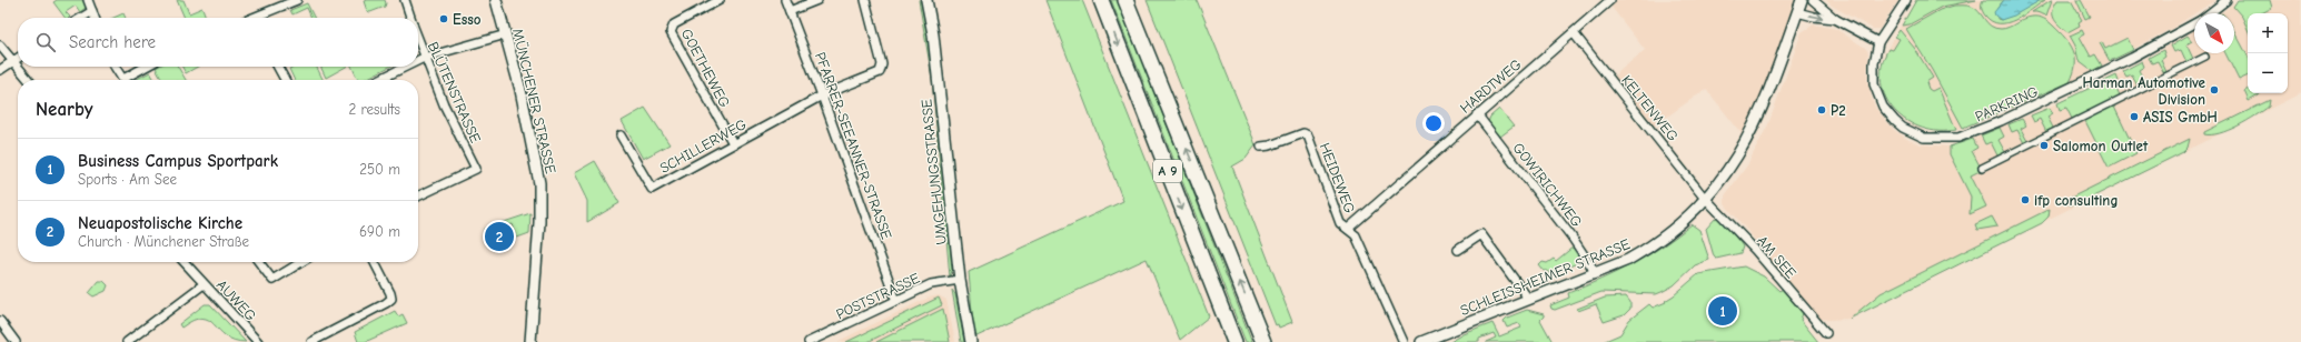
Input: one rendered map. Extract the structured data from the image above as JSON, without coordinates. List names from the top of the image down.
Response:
{
  "streets": {
    "highway": ["A 9"],
    "street": [
      "GOETHEWEG",
      "HARDTWEG",
      "BLÜTENSTRASSE",
      "MÜNCHENER STRASSE",
      "PARKRING",
      "KELTENWEG",
      "SCHILLERWEG",
      "PFARRER-SEEANNER-STRASSE",
      "UMGEHUNGSSTRASSE",
      "HEIDEWEG",
      "GOWIRICHWEG",
      "AM SEE",
      "SCHLEISSHEIMER STRASSE",
      "POSTSTRASSE",
      "AUWEG"
    ]
  },
  "crossings": [
    ["GOETHEWEG", "SCHILLERWEG"],
    ["HARDTWEG", "KELTENWEG"],
    ["HARDTWEG", "HEIDEWEG"],
    ["HARDTWEG", "GOWIRICHWEG"],
    ["KELTENWEG", "AM SEE"],
    ["KELTENWEG", "SCHLEISSHEIMER STRASSE"],
    ["SCHILLERWEG", "PFARRER-SEEANNER-STRASSE"],
    ["PFARRER-SEEANNER-STRASSE", "POSTSTRASSE"],
    ["UMGEHUNGSSTRASSE", "POSTSTRASSE"],
    ["GOWIRICHWEG", "SCHLEISSHEIMER STRASSE"],
    ["AM SEE", "SCHLEISSHEIMER STRASSE"]
  ],
  "places": [
    "Esso",
    "Harman Automotive Division",
    "P2",
    "ASIS GmbH",
    "Salomon Outlet",
    "ifp consulting"
  ],
  "north": "bottom right",
  "page": {
    "map_buttons": ["+", "−"],
    "search": "Search here",
    "heading": ["Nearby", "2 results"],
    "list": [
      {
        "mark": "1",
        "name": "Business Campus Sportpark",
        "note": "Sports · Am See",
        "value": "250 m"
      },
      {
        "mark": "2",
        "name": "Neuapostolische Kirche",
        "note": "Church · Münchener Straße",
        "value": "690 m"
      }
    ],
    "pins": ["2", "1"]
  }
}
